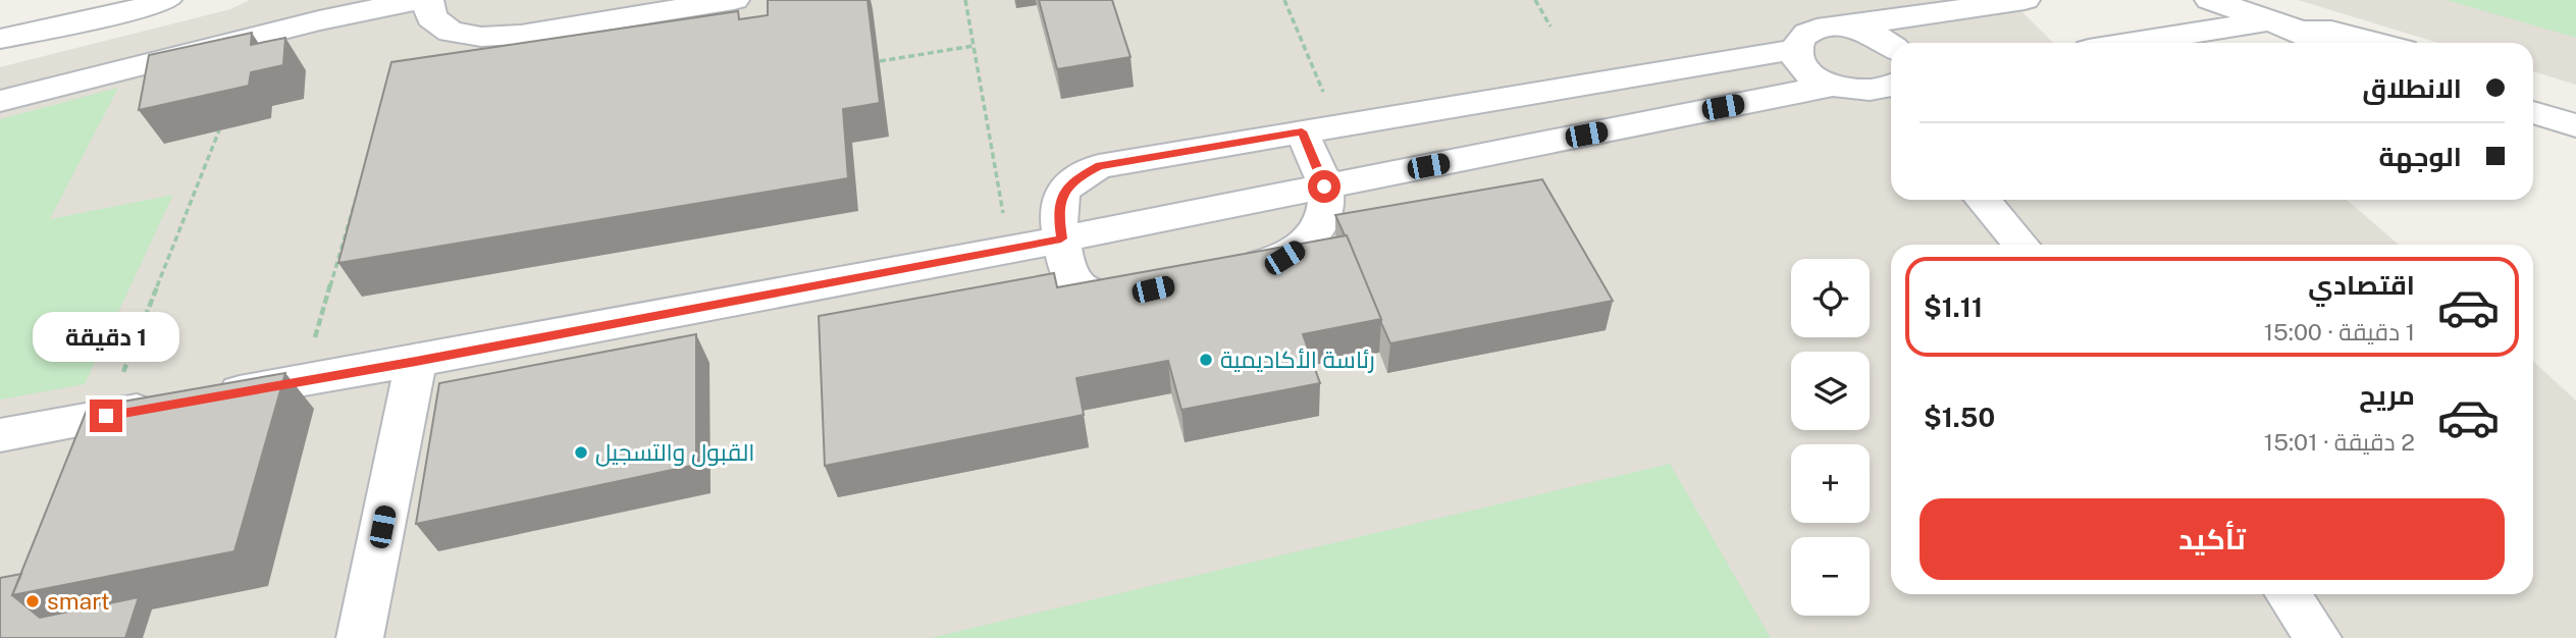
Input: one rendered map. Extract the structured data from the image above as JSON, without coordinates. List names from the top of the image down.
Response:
{
  "places": ["رئاسة الأكاديمية", "القبول والتسجيل", "smart"],
  "page": {
    "banner": ["الانطلاق", "الوجهة"],
    "list": [
      {
        "name": "اقتصادي",
        "note": "1 دقيقة · 15:00",
        "value": "$1.11"
      },
      {
        "name": "مريح",
        "note": "2 دقيقة · 15:01",
        "value": "$1.50"
      }
    ],
    "map_buttons": ["+", "−"],
    "bubble": "1 دقيقة",
    "buttons": "تأكيد"
  }
}
